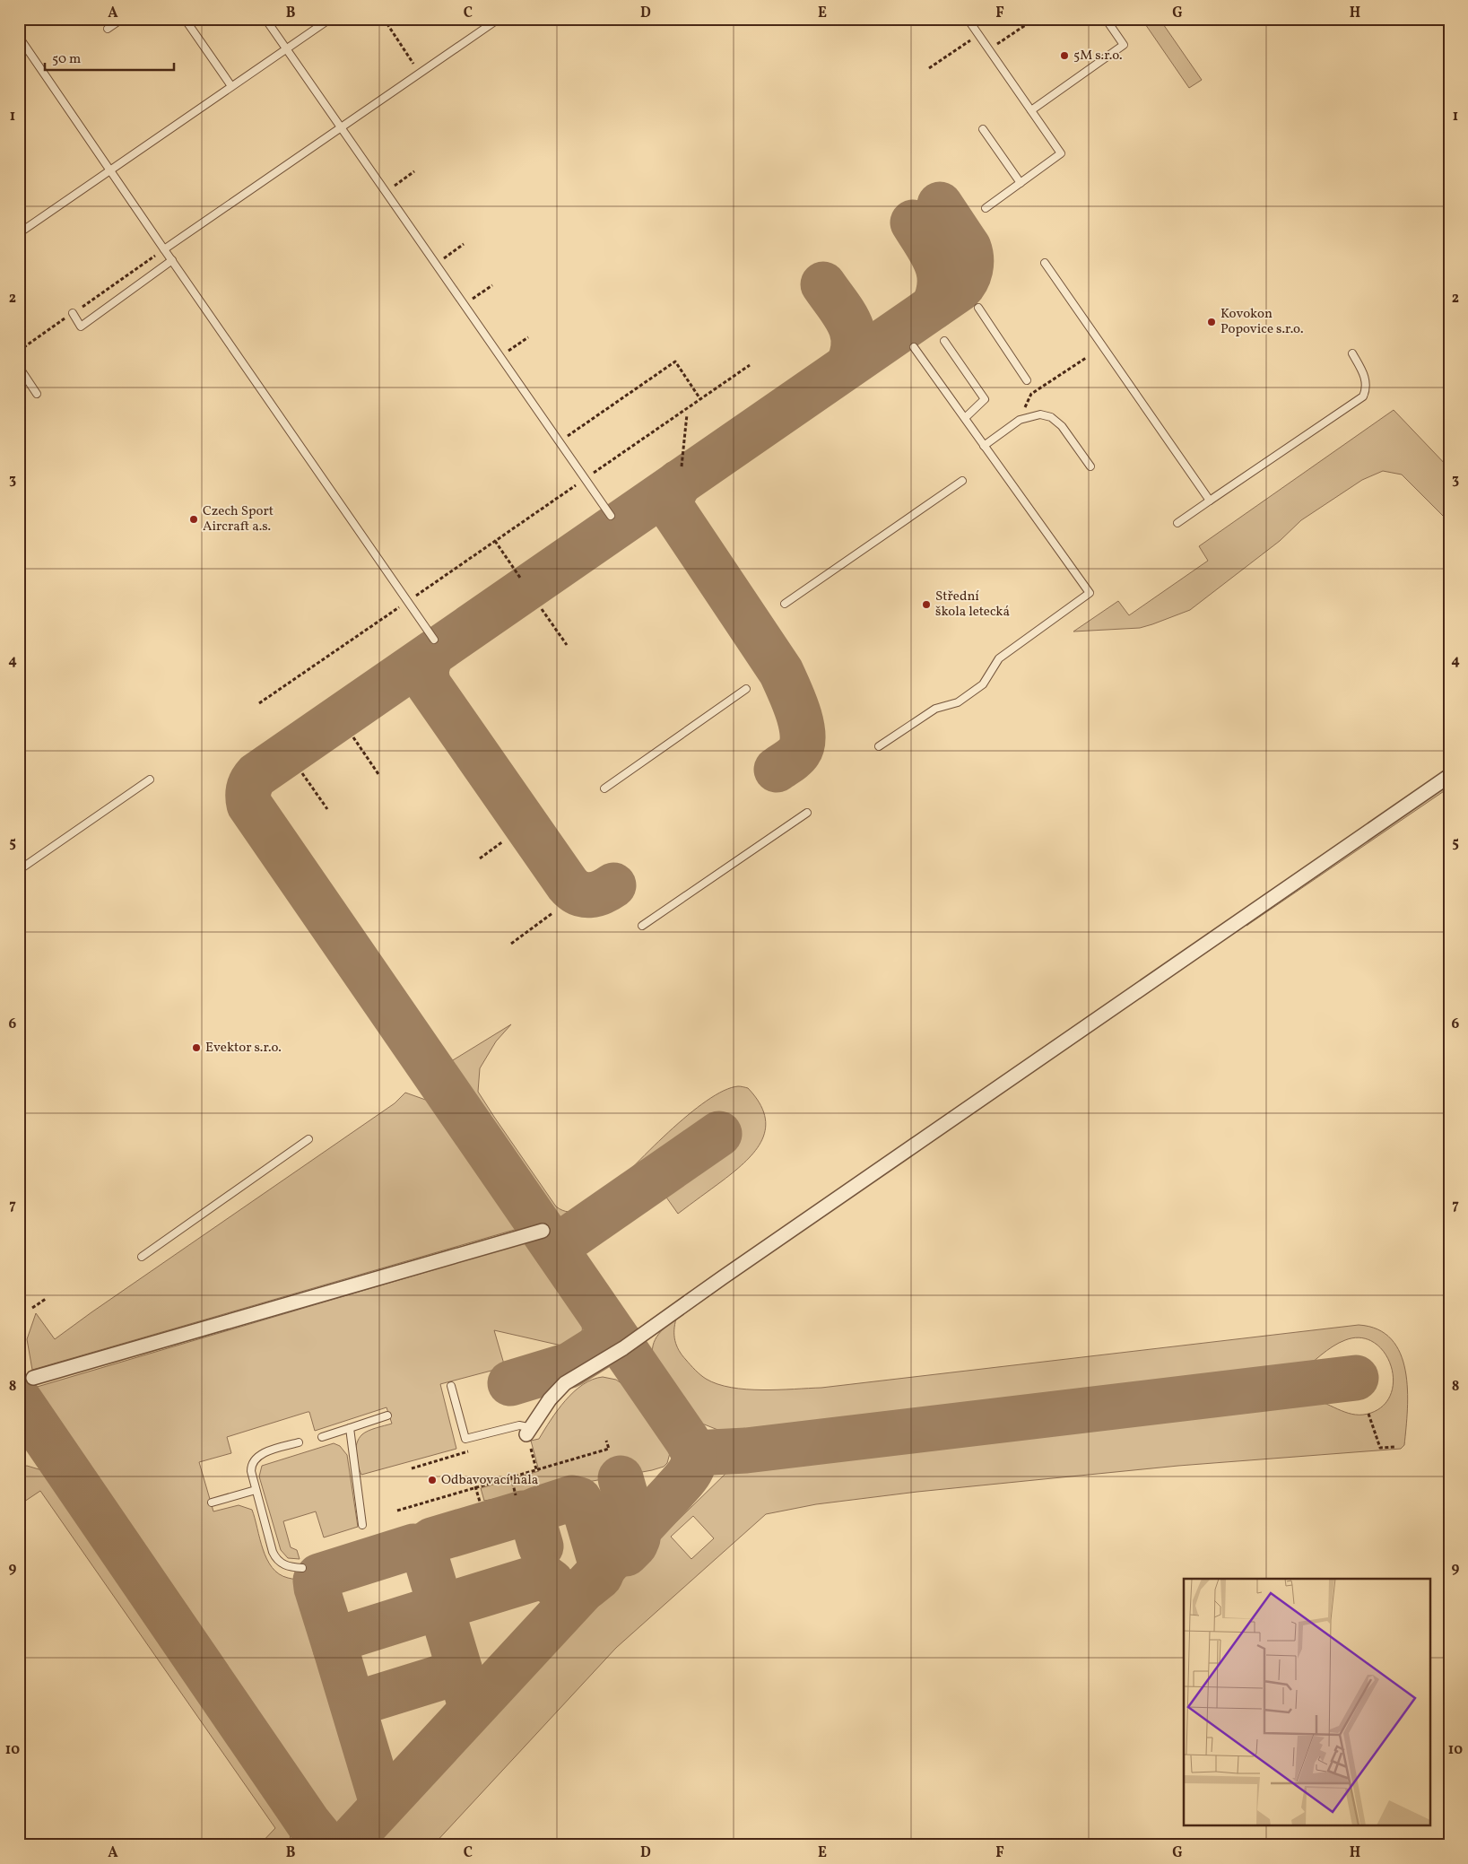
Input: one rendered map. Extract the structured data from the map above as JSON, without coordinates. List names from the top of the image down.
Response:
{
  "places": [
    "5M s.r.o.",
    "Kovokon Popovice s.r.o.",
    "Czech Sport Aircraft a.s.",
    "Střední škola letecká",
    "Evektor s.r.o.",
    "Odbavovací hala"
  ],
  "scale_bar": "50 m",
  "grid": {
    "columns": [
      "A",
      "B",
      "C",
      "D",
      "E",
      "F",
      "G",
      "H"
    ],
    "rows": [
      "1",
      "2",
      "3",
      "4",
      "5",
      "6",
      "7",
      "8",
      "9",
      "10"
    ]
  }
}
